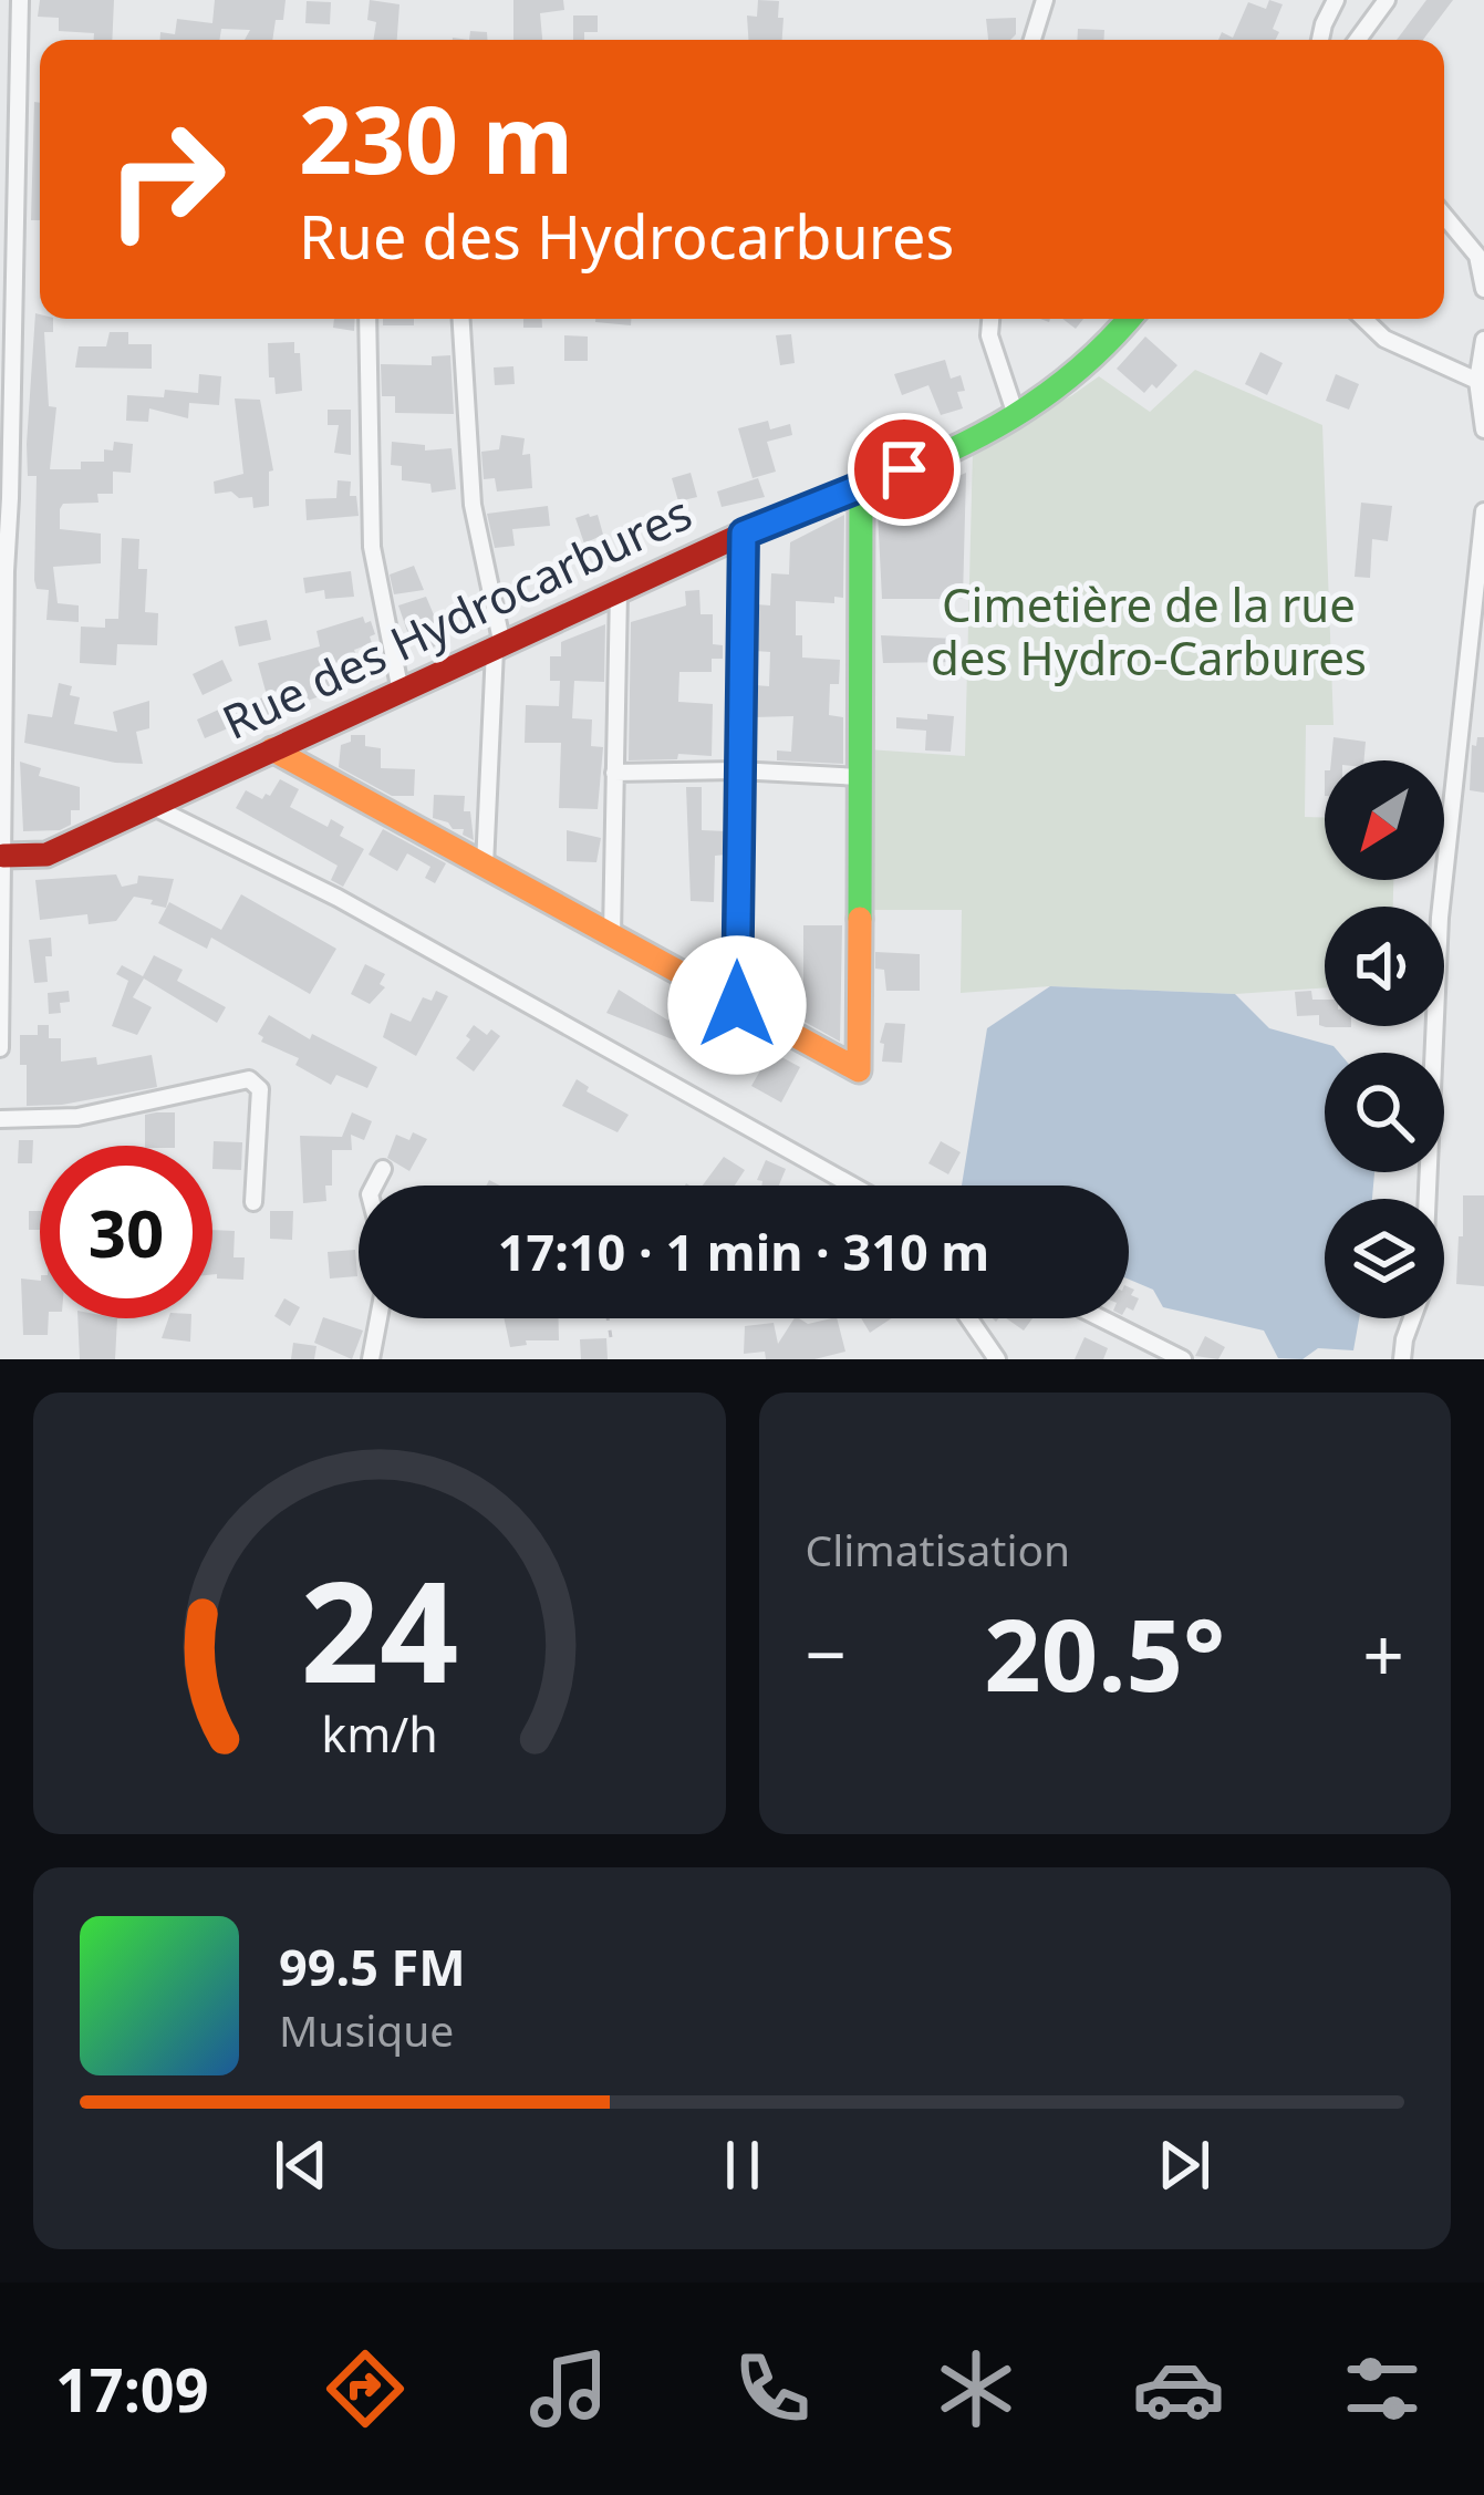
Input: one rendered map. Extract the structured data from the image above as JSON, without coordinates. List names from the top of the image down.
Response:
{
  "streets": {
    "street": ["Rue des Hydrocarbures"]
  },
  "parks": ["Cimetière de la rue des Hydro-Carbures"],
  "north": "bottom left",
  "page": {
    "turn": ["230 m", "Rue des Hydrocarbures"],
    "limit": "30",
    "trip": "17:10 · 1 min · 310 m",
    "tile": "Climatisation",
    "heat": ["−", "20.5°", "+"],
    "song": ["99.5 FM", "Musique"],
    "tabs": "17:09",
    "gauge": ["24", "km/h"]
  }
}
